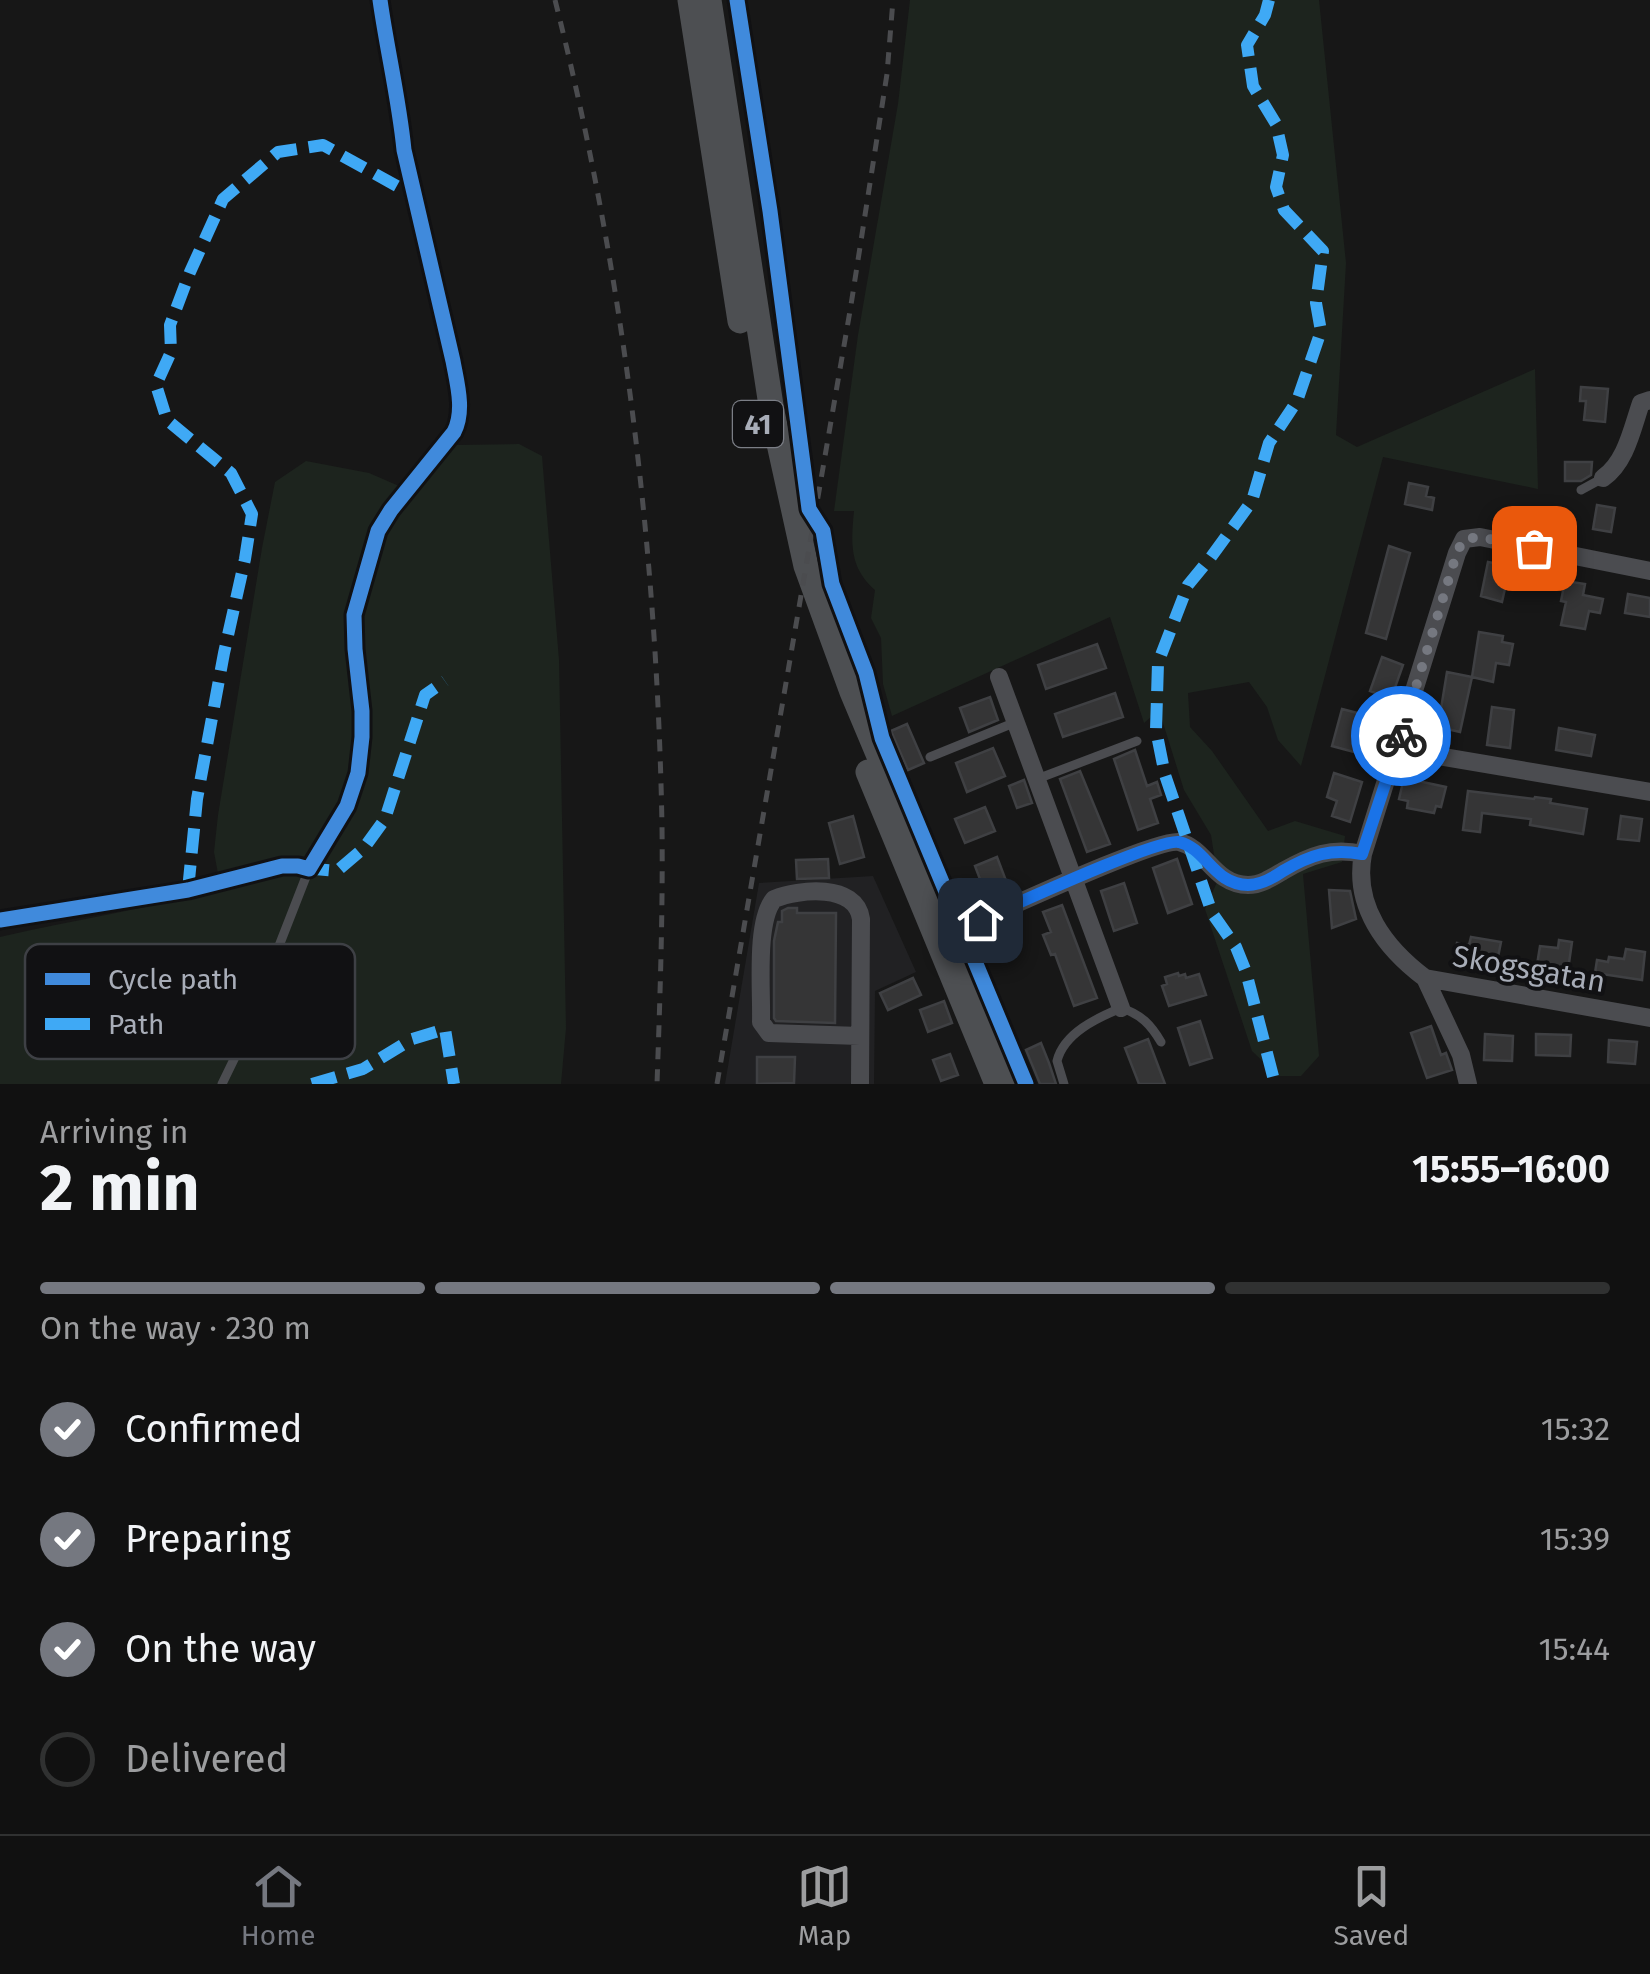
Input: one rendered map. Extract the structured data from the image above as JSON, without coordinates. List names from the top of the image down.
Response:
{
  "streets": {
    "main road": ["41"],
    "street": ["Skogsgatan"]
  },
  "legend": ["Cycle path", "Path"],
  "page": {
    "heading": ["2 min", "Arriving in", "15:55–16:00"],
    "bar": "On the way · 230 m",
    "list": [
      ["Confirmed", "15:32"],
      ["Preparing", "15:39"],
      ["On the way", "15:44"],
      "Delivered"
    ],
    "tabs": ["Home", "Map", "Saved"]
  }
}
